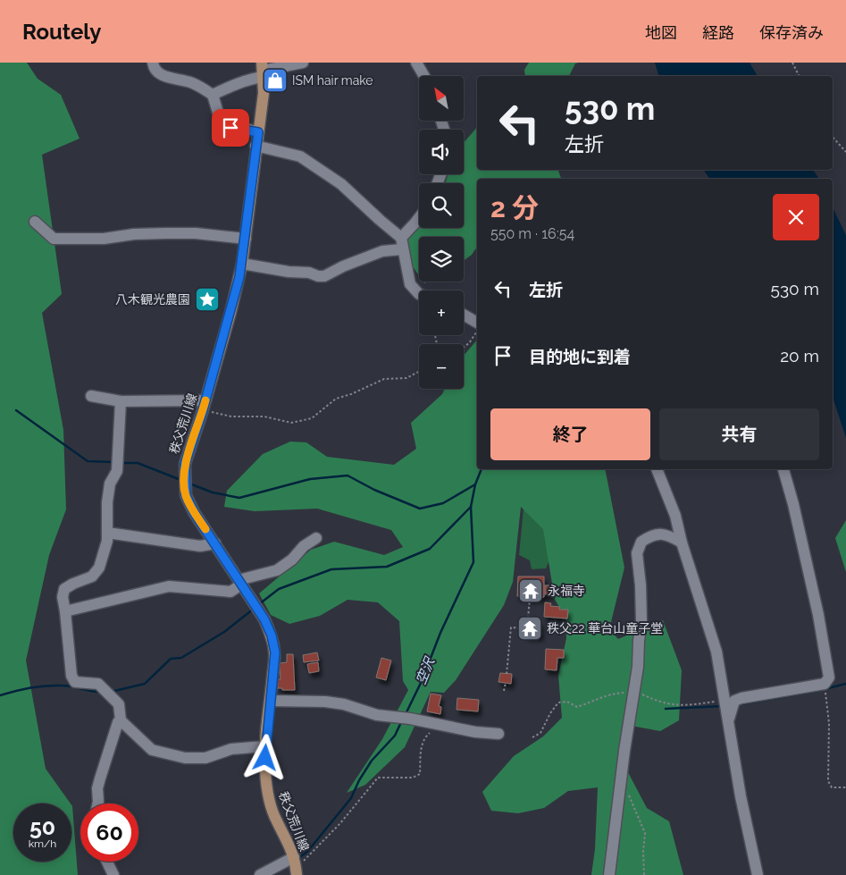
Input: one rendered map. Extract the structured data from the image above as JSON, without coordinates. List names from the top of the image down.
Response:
{
  "streets": {
    "main road": ["秩父荒川線"]
  },
  "water": ["空沢"],
  "places": {
    "shop": ["ISM hair make"],
    "place": ["八木観光農園"],
    "temple": ["永福寺", "秩父22 華台山童子堂"]
  },
  "north": "top left",
  "page": {
    "header": "Routely",
    "nav": ["地図", "経路", "保存済み"],
    "map_buttons": ["+", "−"],
    "turn": ["530 m", "左折"],
    "heading": ["2 分", "550 m · 16:54"],
    "list": [
      {
        "name": "左折",
        "value": "530 m"
      },
      {
        "name": "目的地に到着",
        "value": "20 m"
      }
    ],
    "buttons": ["終了", "共有"],
    "speed": "50 km/h",
    "limit": "60"
  }
}
